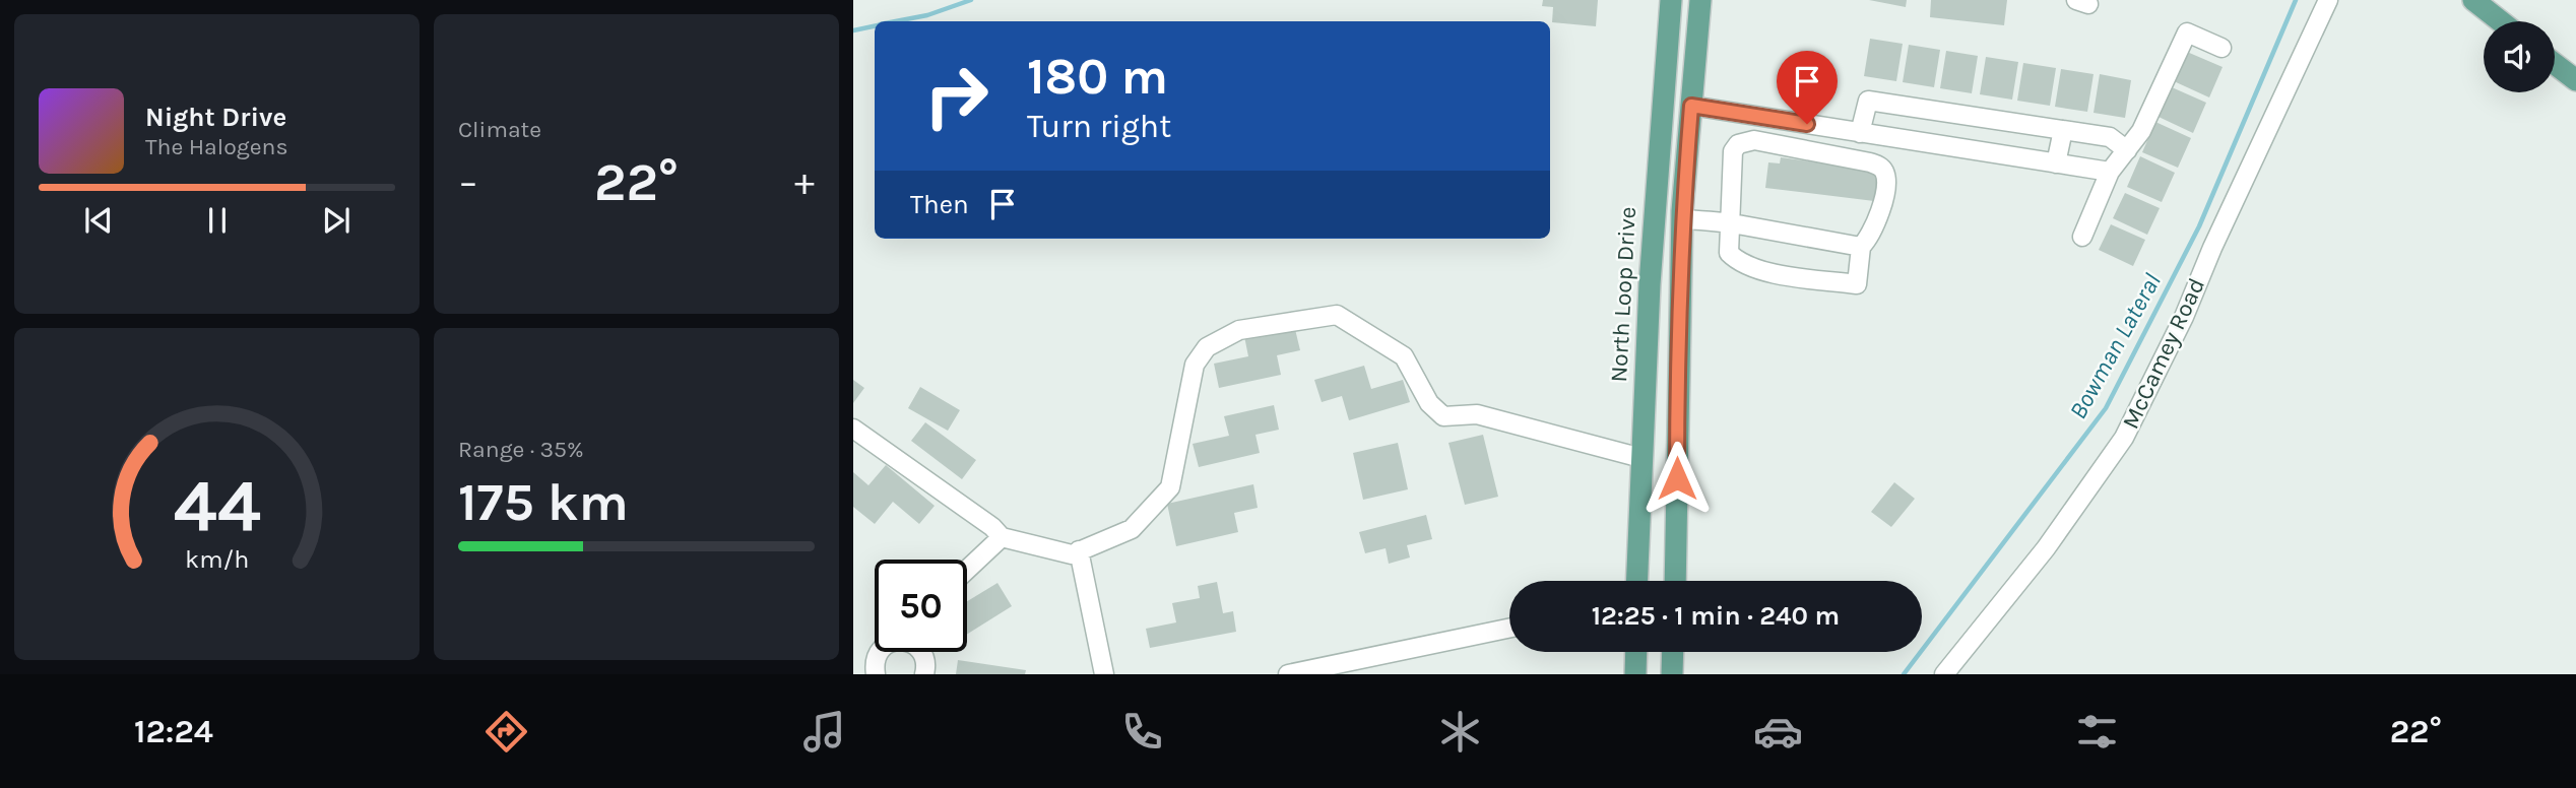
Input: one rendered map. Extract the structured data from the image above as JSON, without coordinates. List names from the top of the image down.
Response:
{
  "streets": {
    "main road": ["North Loop Drive"],
    "street": ["McCamey Road"]
  },
  "water": ["Bowman Lateral"],
  "page": {
    "tile": [
      "Climate",
      ["Range · 35%", "175 km"]
    ],
    "turn": ["180 m", "Turn right"],
    "song": ["Night Drive", "The Halogens"],
    "heat": ["−", "22°", "+"],
    "then": "Then",
    "limit": "50",
    "trip": "12:25 · 1 min · 240 m",
    "tabs": ["12:24", "22°"],
    "gauge": ["44", "km/h"]
  }
}
